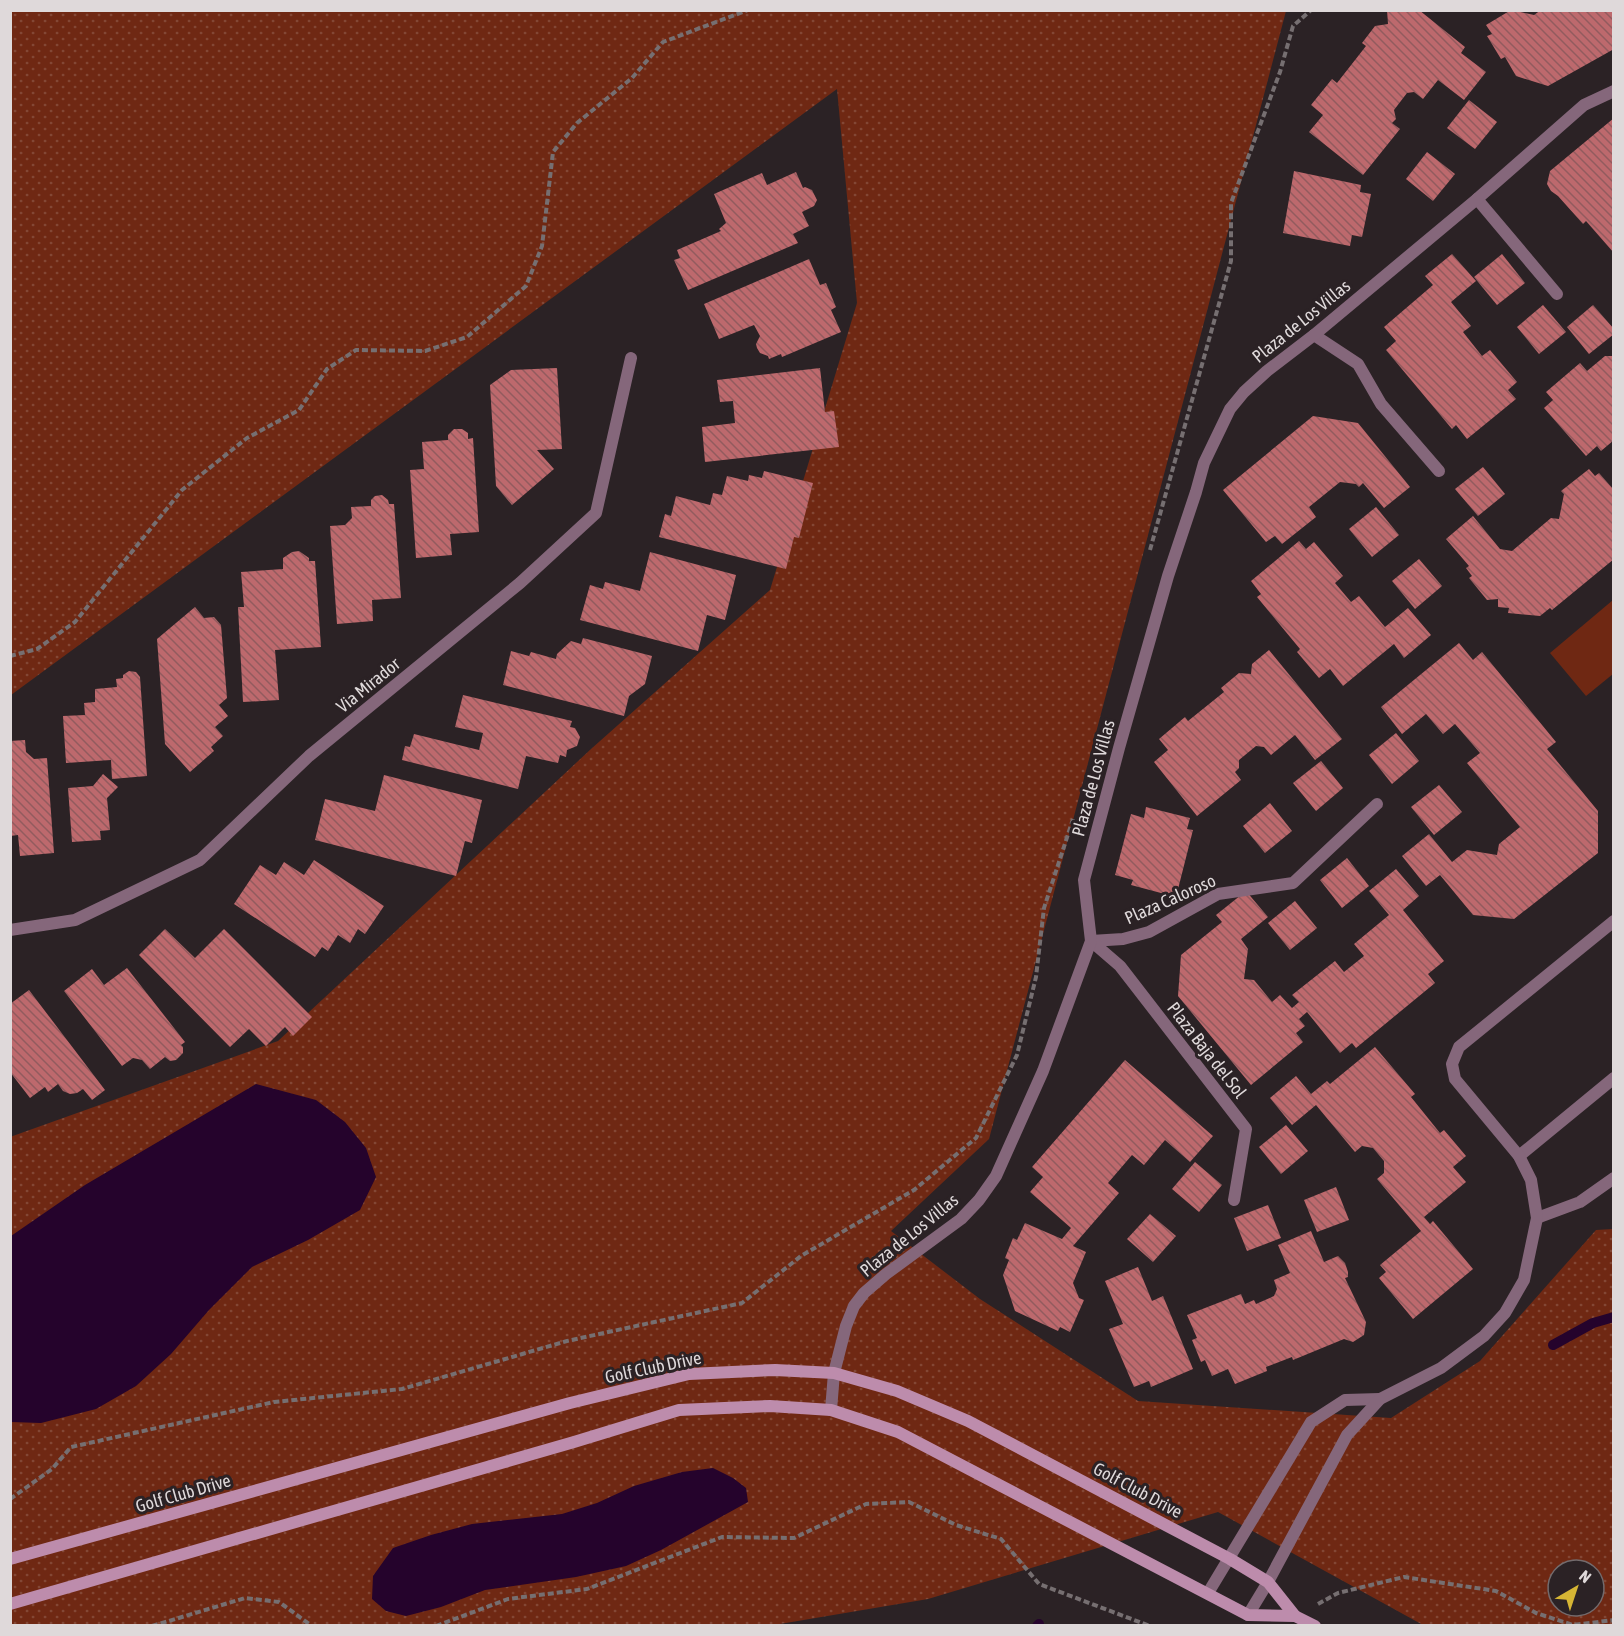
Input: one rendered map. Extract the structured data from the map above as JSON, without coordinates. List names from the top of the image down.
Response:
{
  "streets": {
    "street": [
      "Plaza de Los Villas",
      "Via Mirador",
      "Plaza Caloroso",
      "Plaza Baja del Sol",
      "Golf Club Drive"
    ]
  },
  "crossings": [
    ["Plaza de Los Villas", "Plaza Caloroso"],
    ["Plaza de Los Villas", "Plaza Baja del Sol"],
    ["Plaza de Los Villas", "Golf Club Drive"],
    ["Plaza Caloroso", "Plaza Baja del Sol"]
  ],
  "north": "top right"
}
